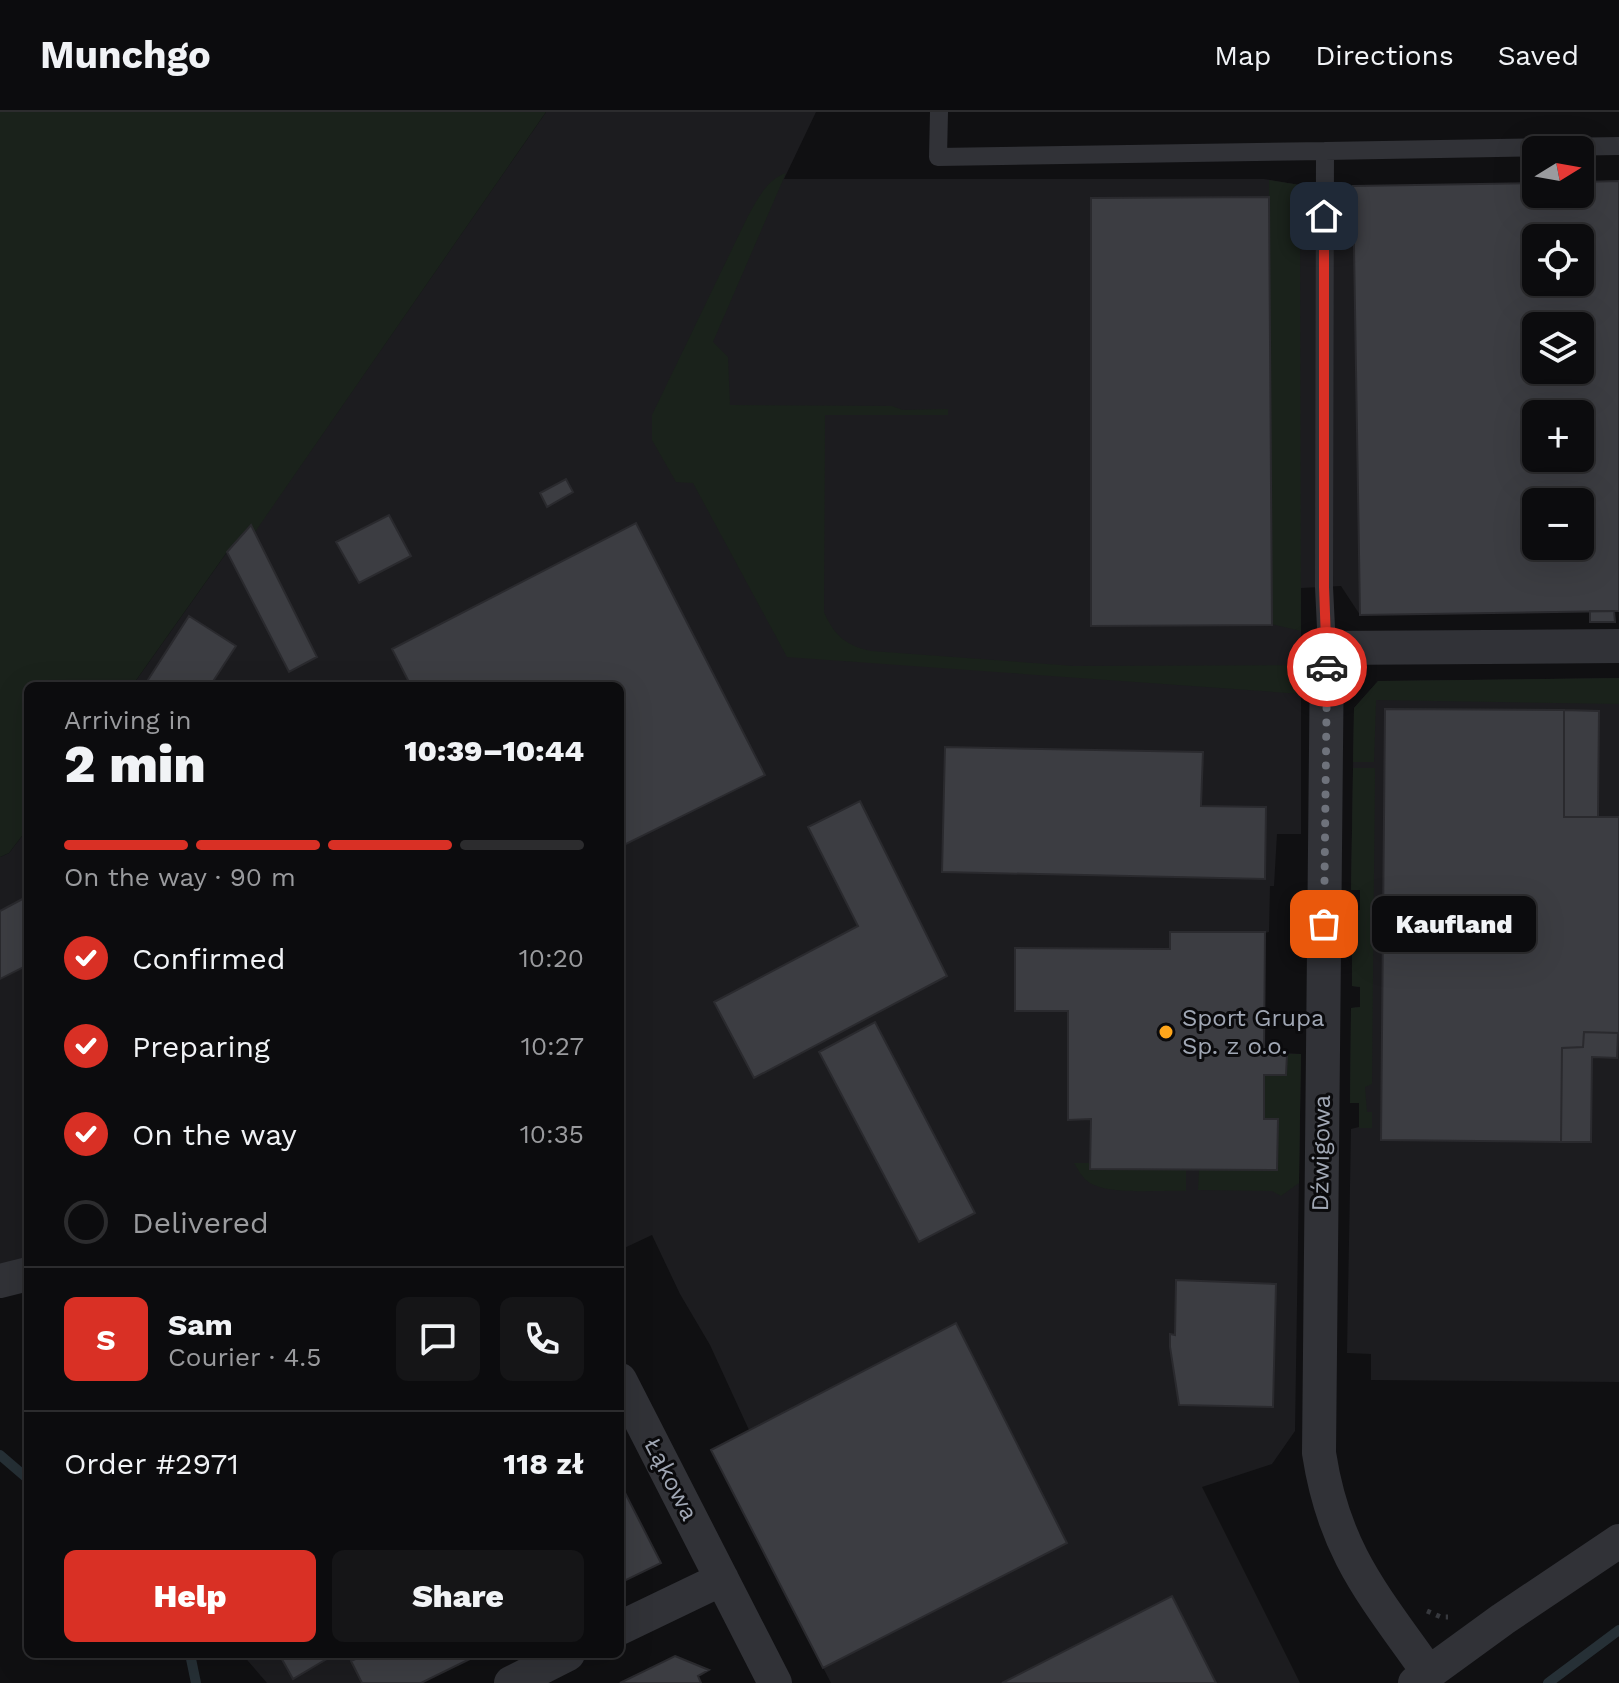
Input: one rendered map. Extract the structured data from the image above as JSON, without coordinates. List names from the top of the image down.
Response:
{
  "streets": {
    "street": ["Dźwigowa", "Łąkowa"]
  },
  "places": ["Kaufland", "Sport Grupa Sp. z o.o."],
  "north": "right",
  "page": {
    "header": "Munchgo",
    "nav": ["Map", "Directions", "Saved"],
    "map_buttons": ["+", "−"],
    "heading": ["2 min", "Arriving in", "10:39–10:44"],
    "panel": [
      "Sam",
      "Courier · 4.5",
      "Order #2971",
      "118 zł"
    ],
    "bar": "On the way · 90 m",
    "bubble": "Kaufland",
    "list": [
      ["Confirmed", "10:20"],
      ["Preparing", "10:27"],
      ["On the way", "10:35"],
      "Delivered"
    ],
    "round": "S",
    "buttons": ["Help", "Share"]
  }
}
